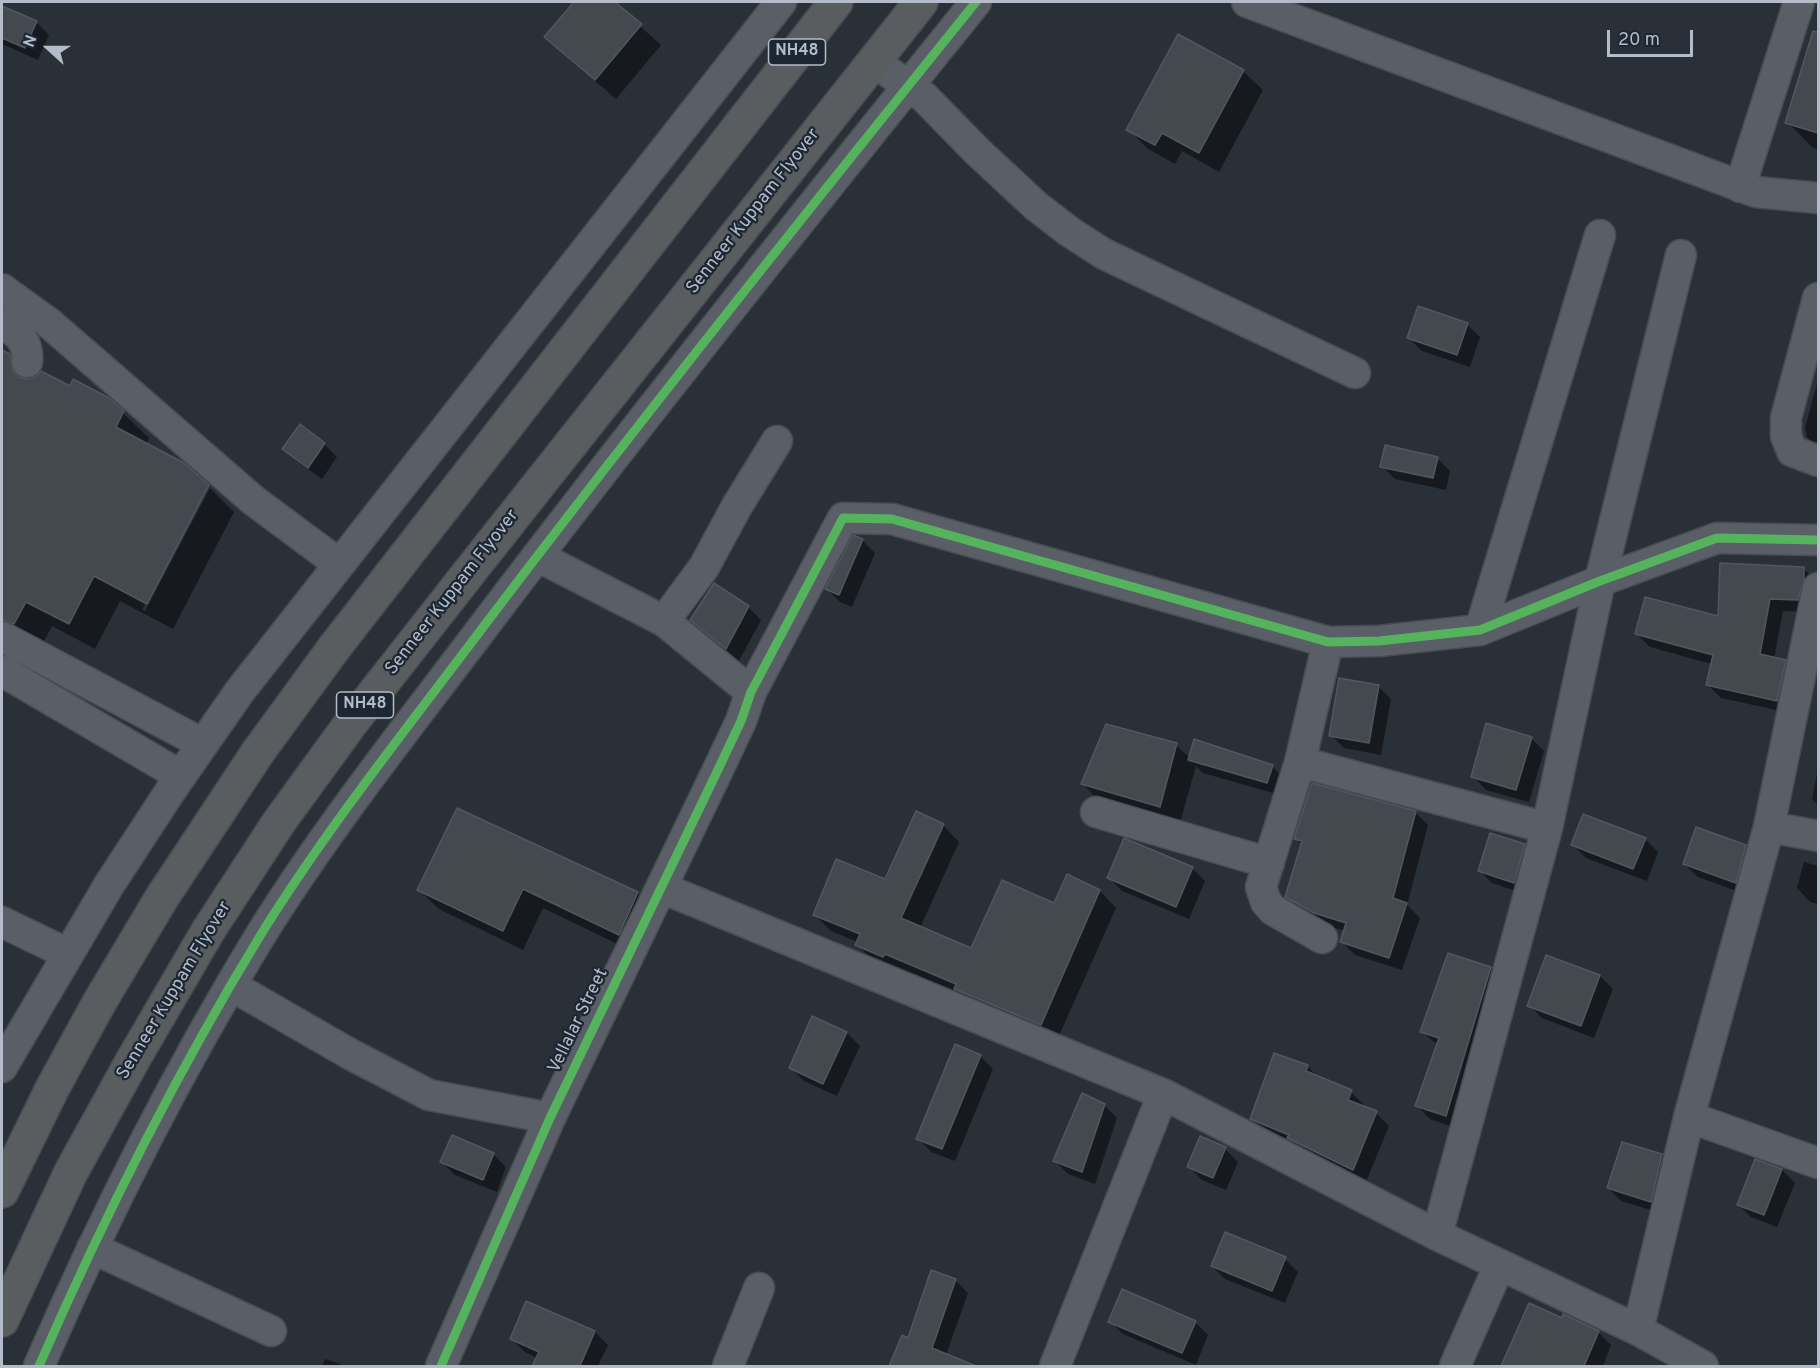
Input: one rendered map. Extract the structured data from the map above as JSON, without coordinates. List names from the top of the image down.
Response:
{
  "streets": {
    "highway": ["NH48", "Senneer Kuppam Flyover"],
    "street": ["Vellalar Street"]
  },
  "crossings": [
    ["NH48", "Senneer Kuppam Flyover"]
  ],
  "scale_bar": "20 m",
  "north": "left"
}
